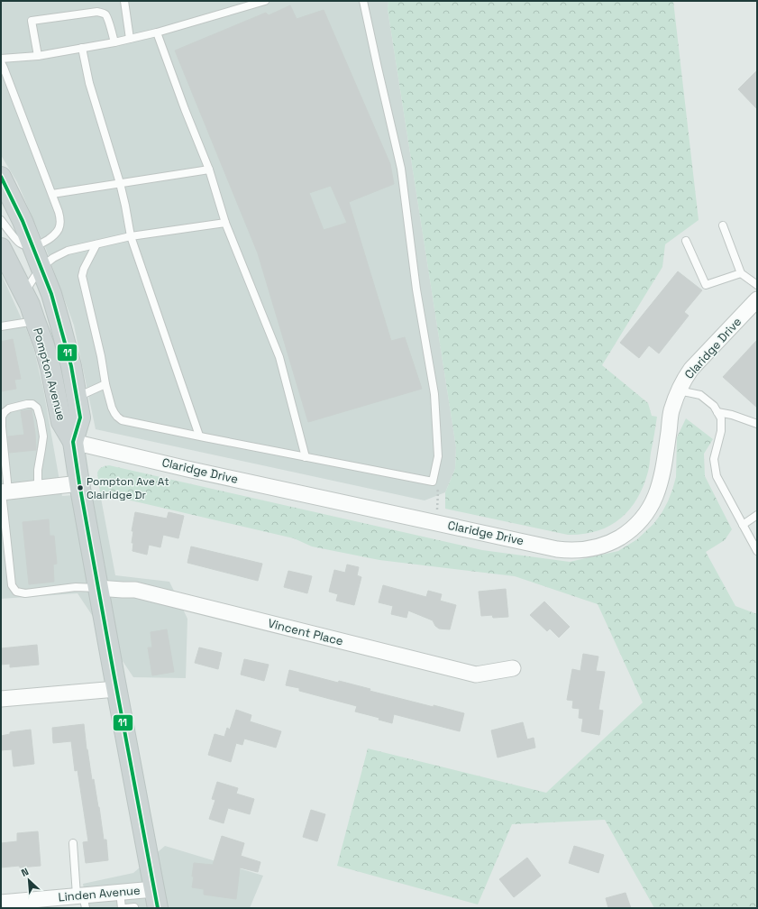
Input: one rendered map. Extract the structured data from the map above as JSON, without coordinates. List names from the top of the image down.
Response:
{
  "streets": {
    "main road": ["Pompton Avenue"],
    "street": ["Claridge Drive", "Vincent Place", "Linden Avenue"]
  },
  "crossings": [
    ["Claridge Drive", "Pompton Avenue"],
    ["Pompton Avenue", "Vincent Place"],
    ["Pompton Avenue", "Linden Avenue"]
  ],
  "places": ["Pompton Ave At Clairidge Dr"],
  "lines": ["transit line 11"],
  "north": "top left"
}
